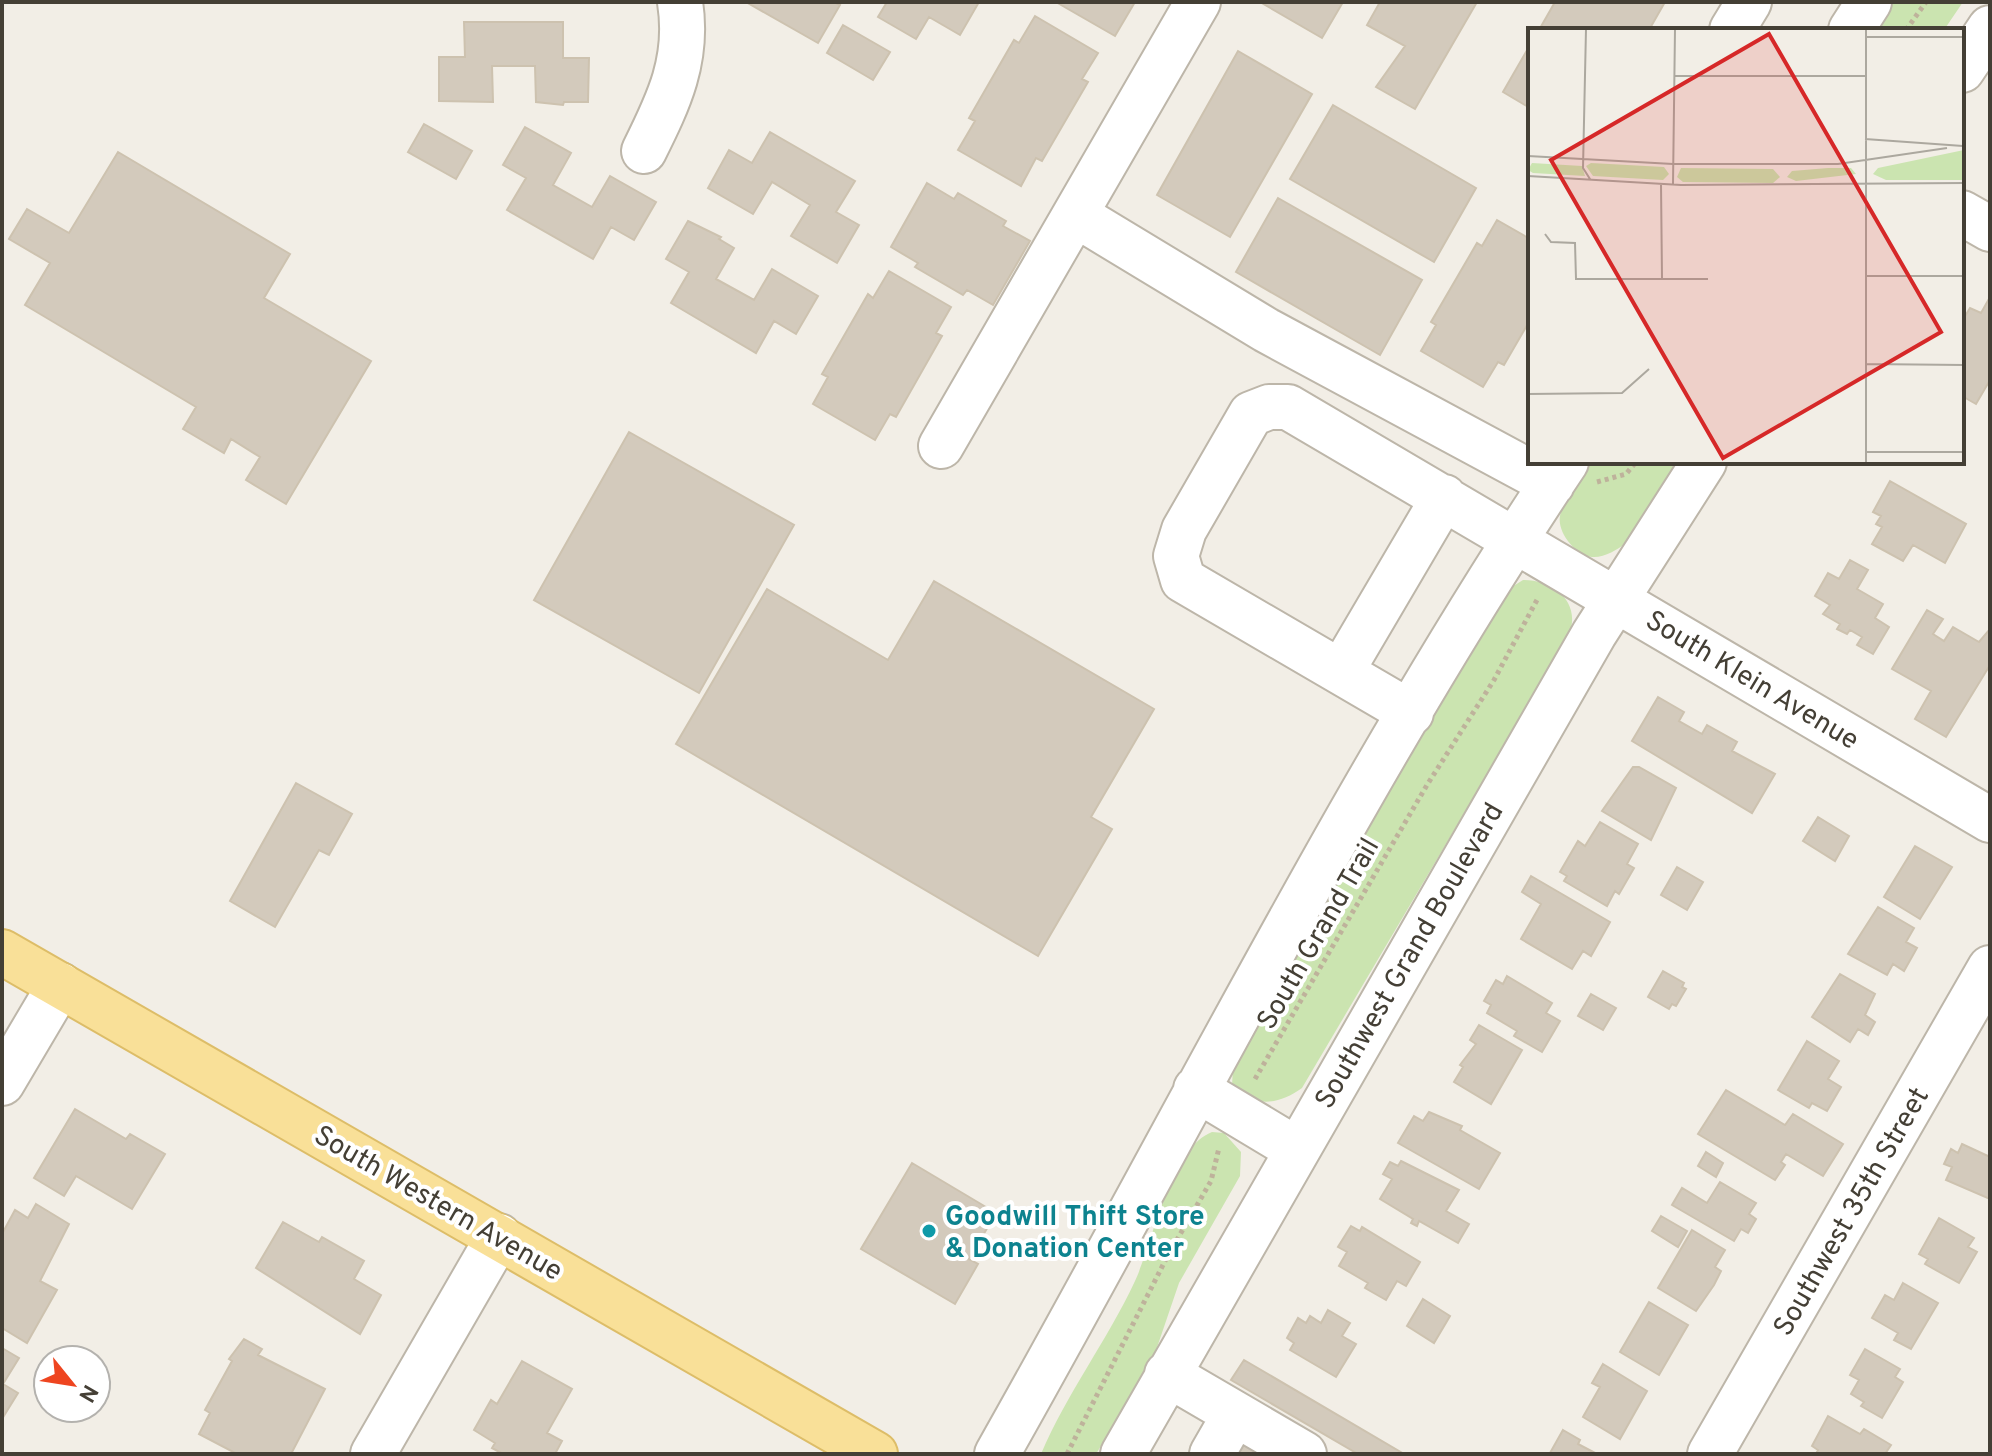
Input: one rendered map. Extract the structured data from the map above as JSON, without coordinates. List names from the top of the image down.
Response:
{
  "streets": {
    "main road": ["South Western Avenue"],
    "street": ["South Klein Avenue", "Southwest Grand Boulevard", "Southwest 35th Street"],
    "path": ["South Grand Trail"]
  },
  "crossings": [
    ["South Klein Avenue", "South Grand Trail"],
    ["South Klein Avenue", "Southwest Grand Boulevard"]
  ],
  "places": ["Goodwill Thift Store & Donation Center"],
  "north": "bottom right"
}
